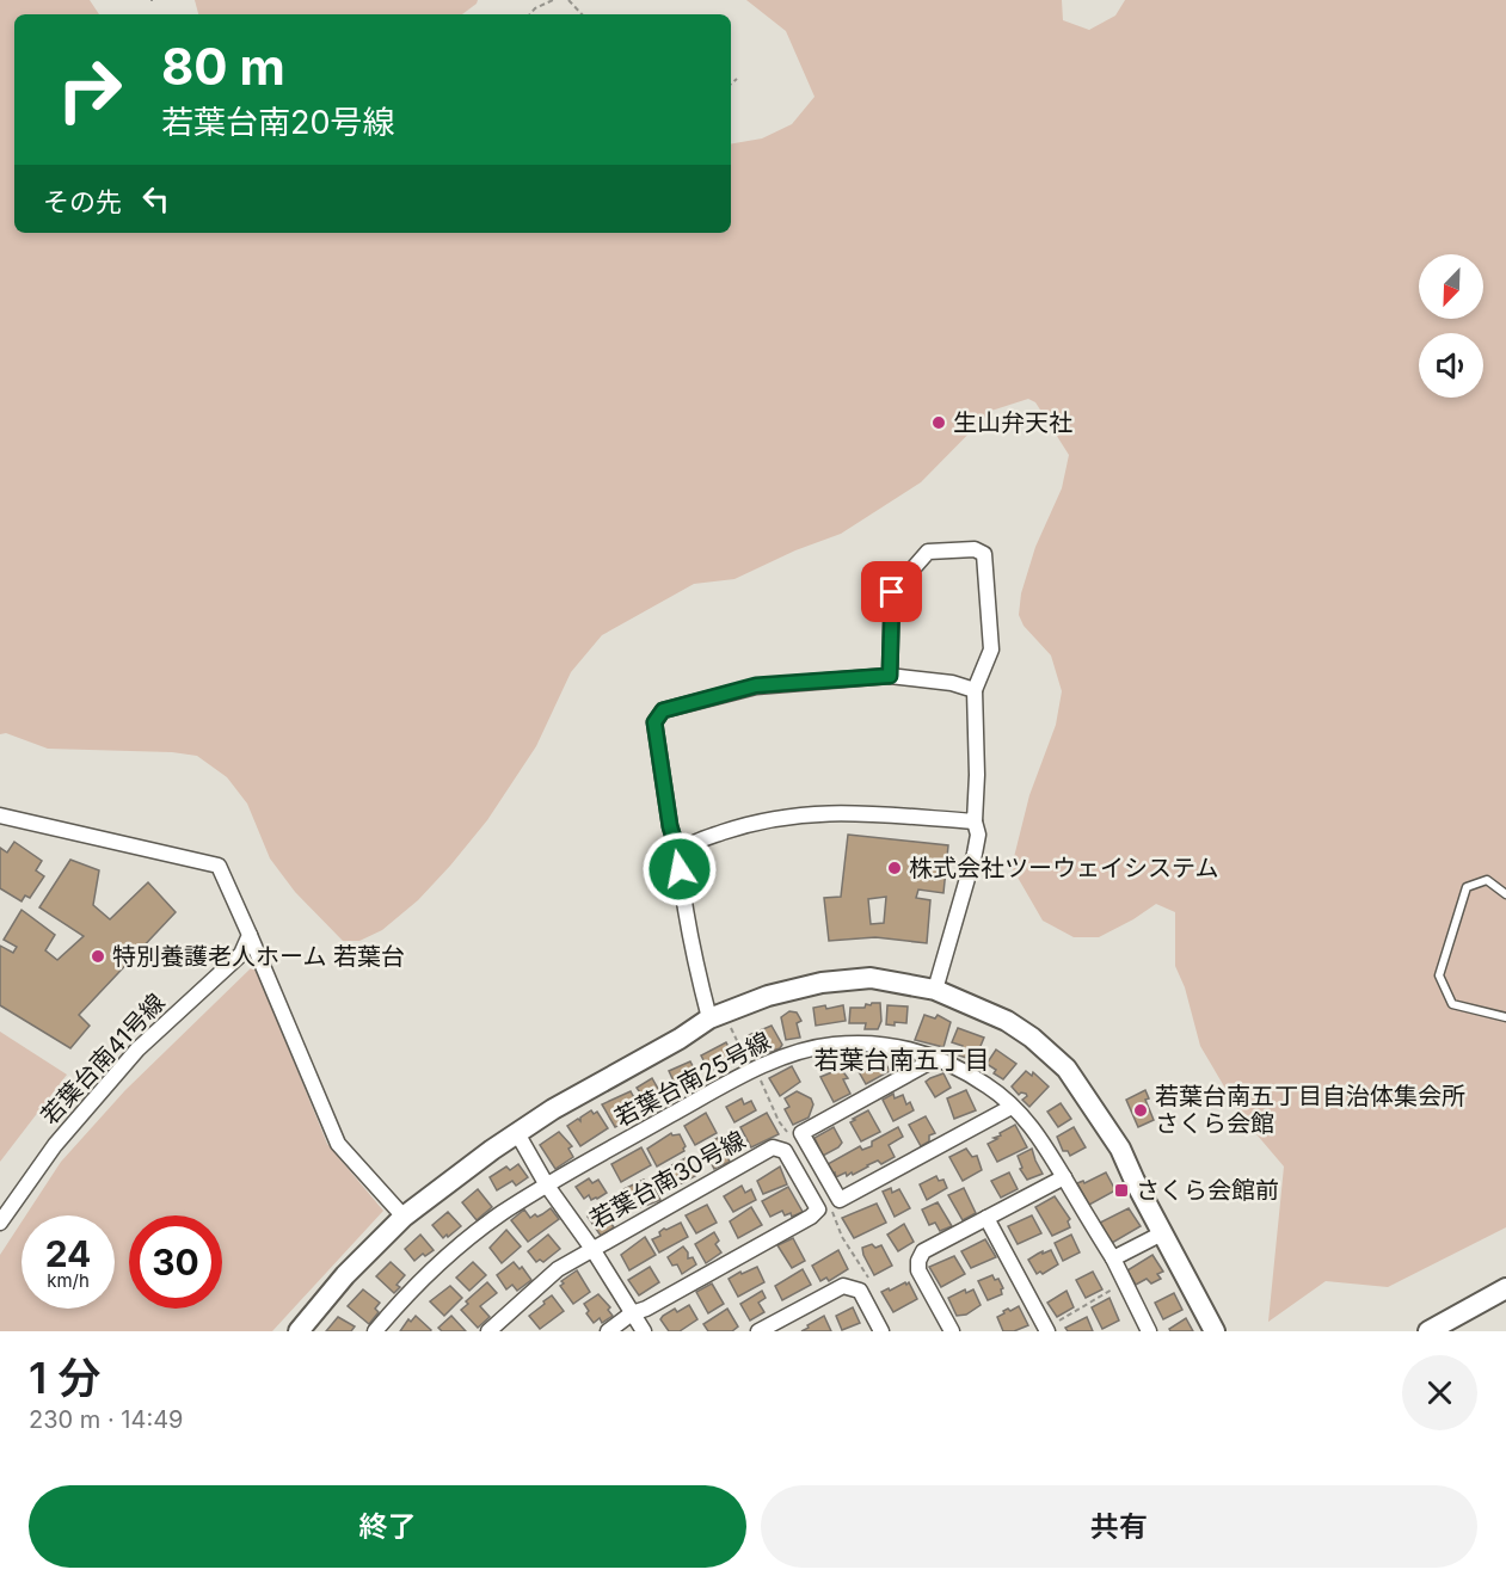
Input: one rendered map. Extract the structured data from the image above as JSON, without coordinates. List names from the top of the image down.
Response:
{
  "streets": {
    "street": ["若葉台南41号線", "若葉台南25号線", "若葉台南30号線"]
  },
  "districts": ["若葉台南五丁目"],
  "places": {
    "other": [
      "生山弁天社",
      "株式会社ツーウェイシステム",
      "特別養護老人ホーム 若葉台",
      "若葉台南五丁目自治体集会所 さくら会館"
    ],
    "transit": ["さくら会館前"]
  },
  "north": "bottom left",
  "page": {
    "turn": ["80 m", "若葉台南20号線"],
    "then": "その先",
    "speed": "24 km/h",
    "limit": "30",
    "heading": ["1 分", "230 m · 14:49"],
    "buttons": ["終了", "共有"]
  }
}
